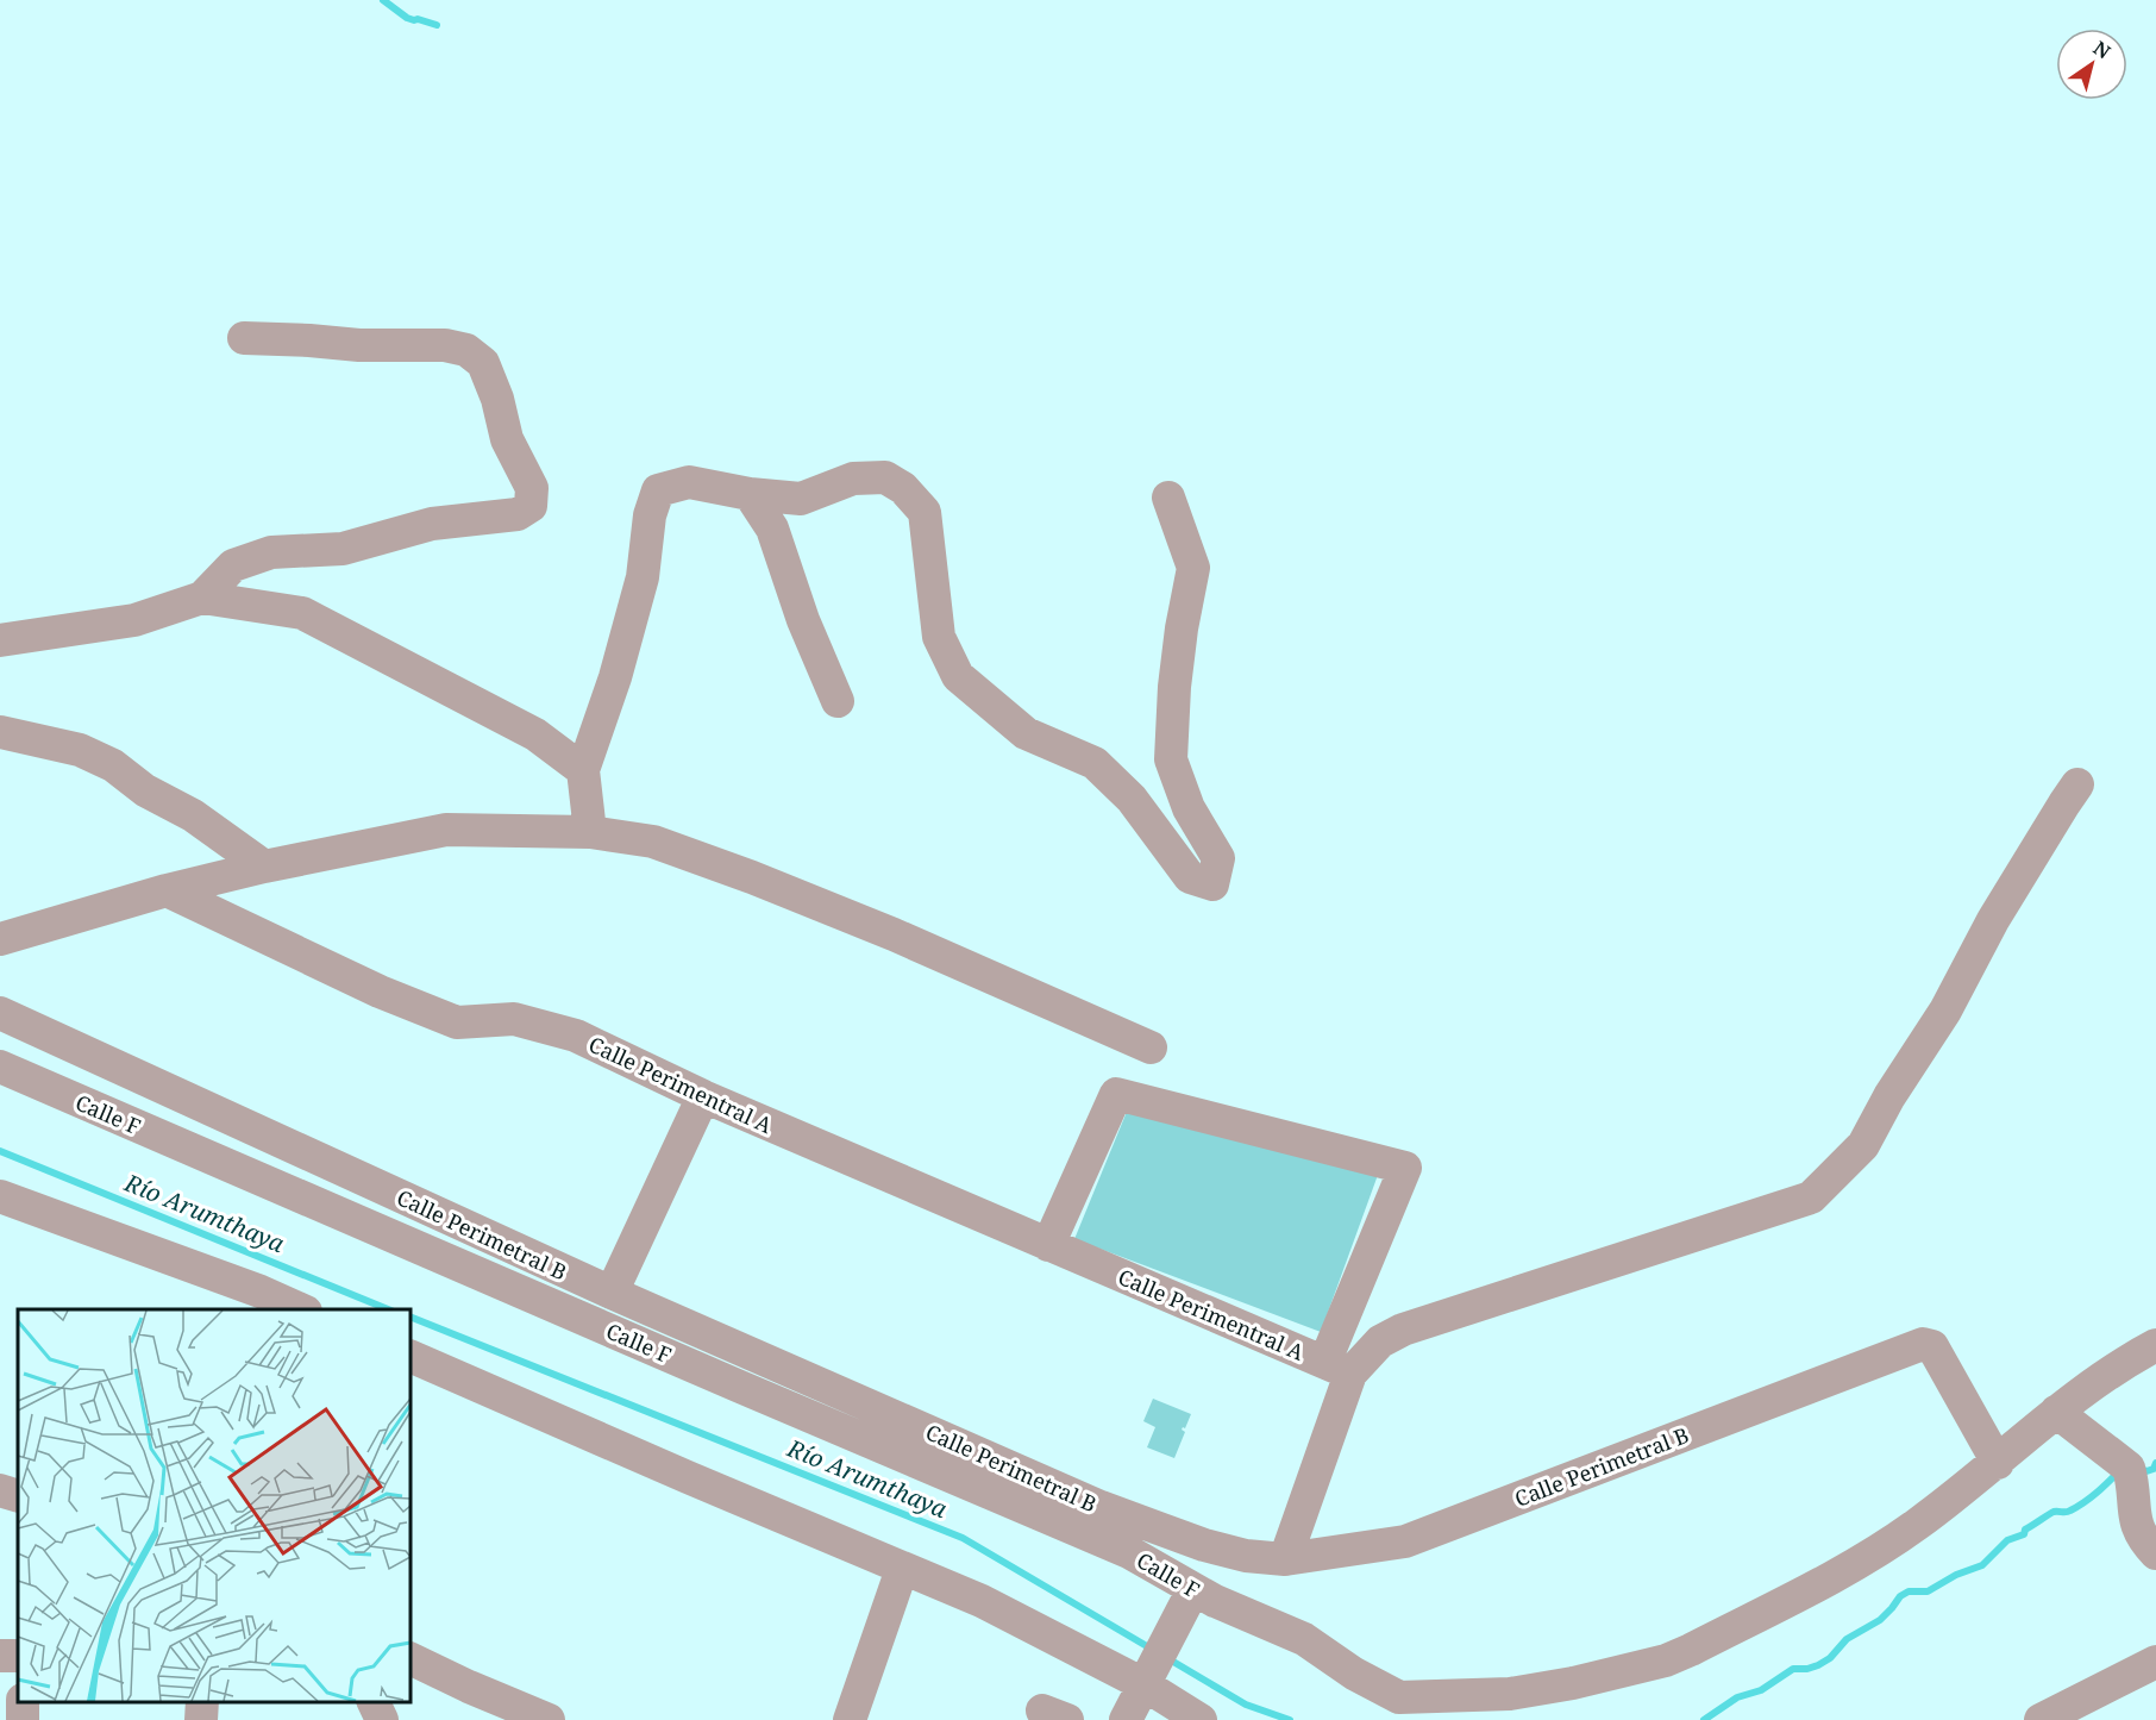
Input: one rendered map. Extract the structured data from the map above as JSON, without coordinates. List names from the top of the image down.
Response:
{
  "streets": {
    "street": ["Calle Perimentral A", "Calle F", "Calle Perimetral B"]
  },
  "crossings": [
    ["Calle F", "Calle Perimetral B"]
  ],
  "water": ["Río Arumthaya"],
  "north": "top right"
}
